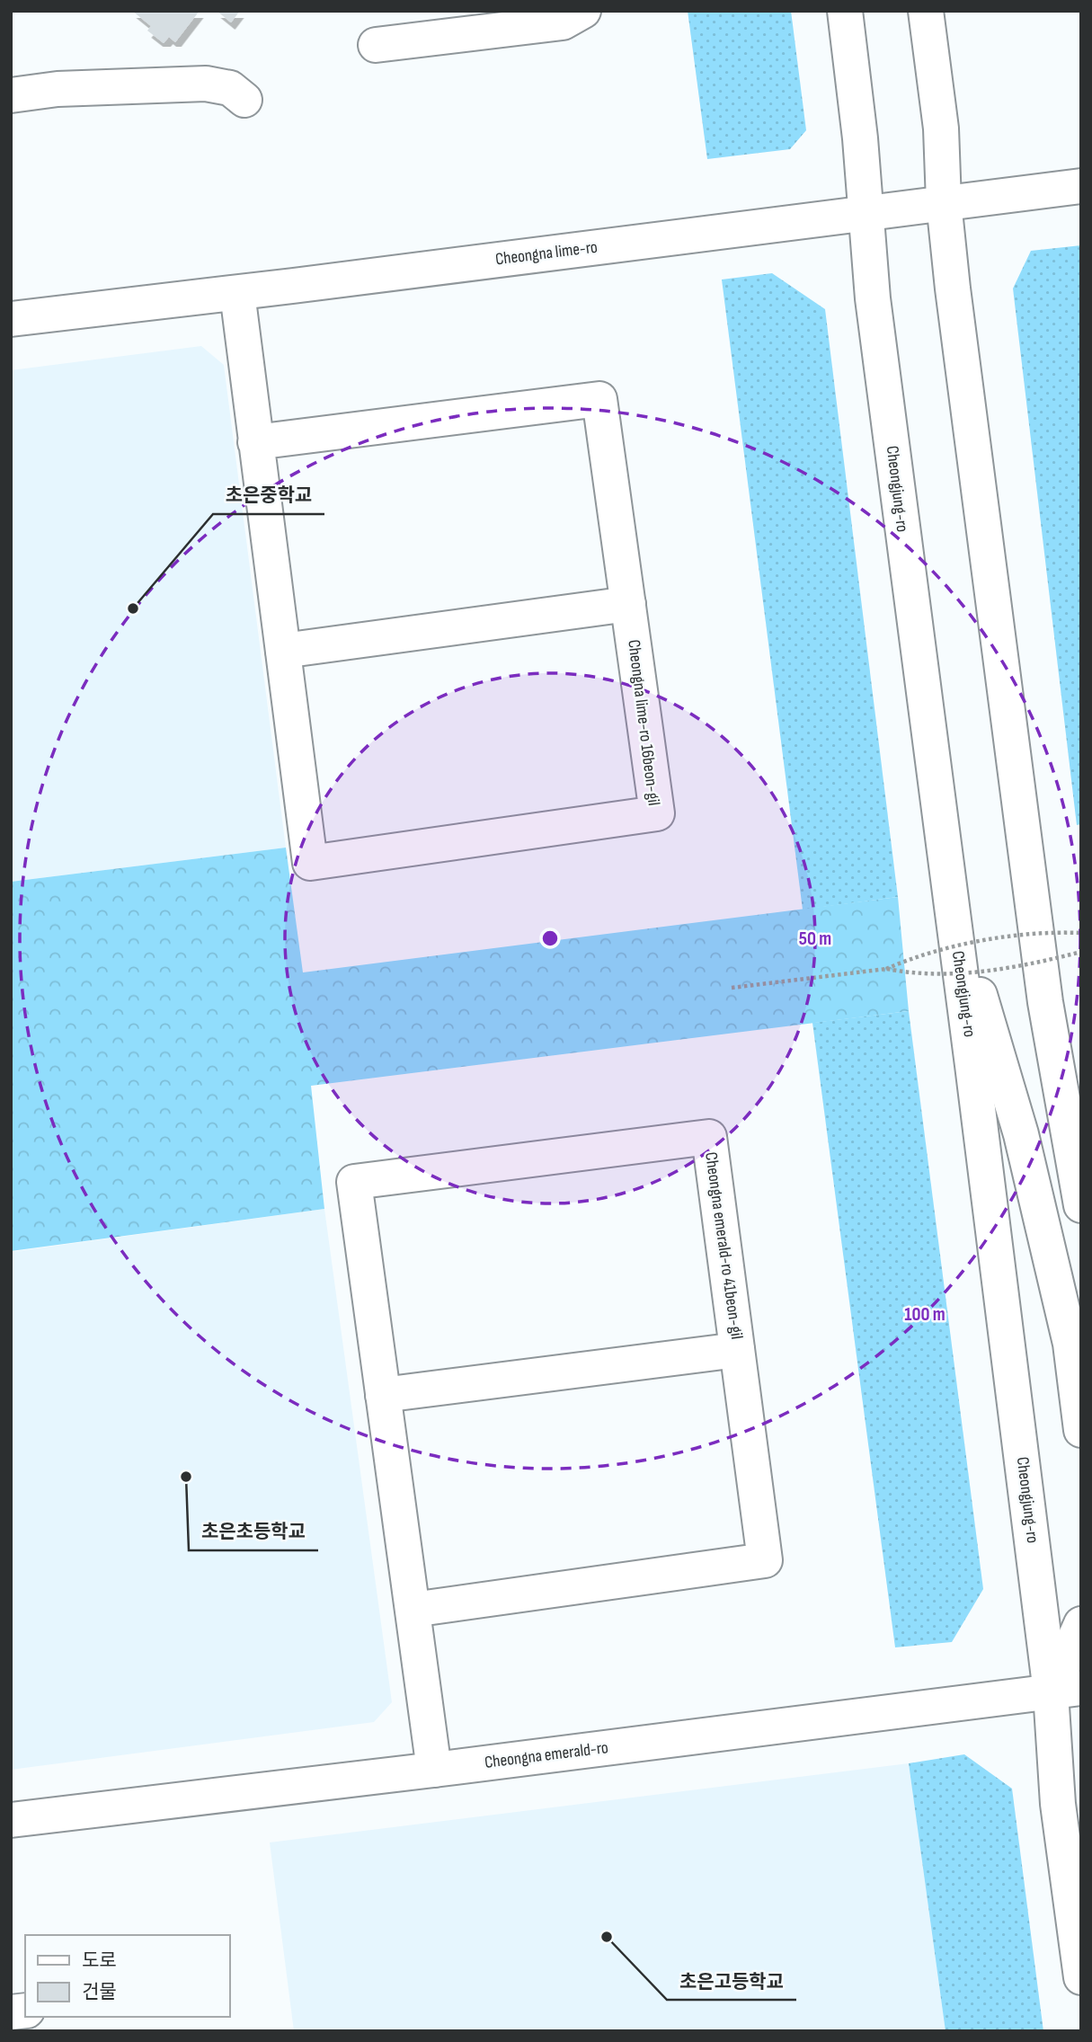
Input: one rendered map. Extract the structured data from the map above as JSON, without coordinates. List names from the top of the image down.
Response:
{
  "streets": {
    "street": [
      "Cheongna lime-ro",
      "Cheongjung-ro",
      "Cheongna lime-ro 16beon-gil",
      "Cheongna emerald-ro 41beon-gil",
      "Cheongna emerald-ro"
    ]
  },
  "crossings": [
    ["Cheongna lime-ro", "Cheongjung-ro"],
    ["Cheongna lime-ro", "Cheongna lime-ro 16beon-gil"],
    ["Cheongjung-ro", "Cheongna emerald-ro"],
    ["Cheongna emerald-ro 41beon-gil", "Cheongna emerald-ro"]
  ],
  "places": ["초은중학교", "초은초등학교", "초은고등학교"],
  "legend": ["도로", "건물"],
  "rings": ["50 m", "100 m"]
}
